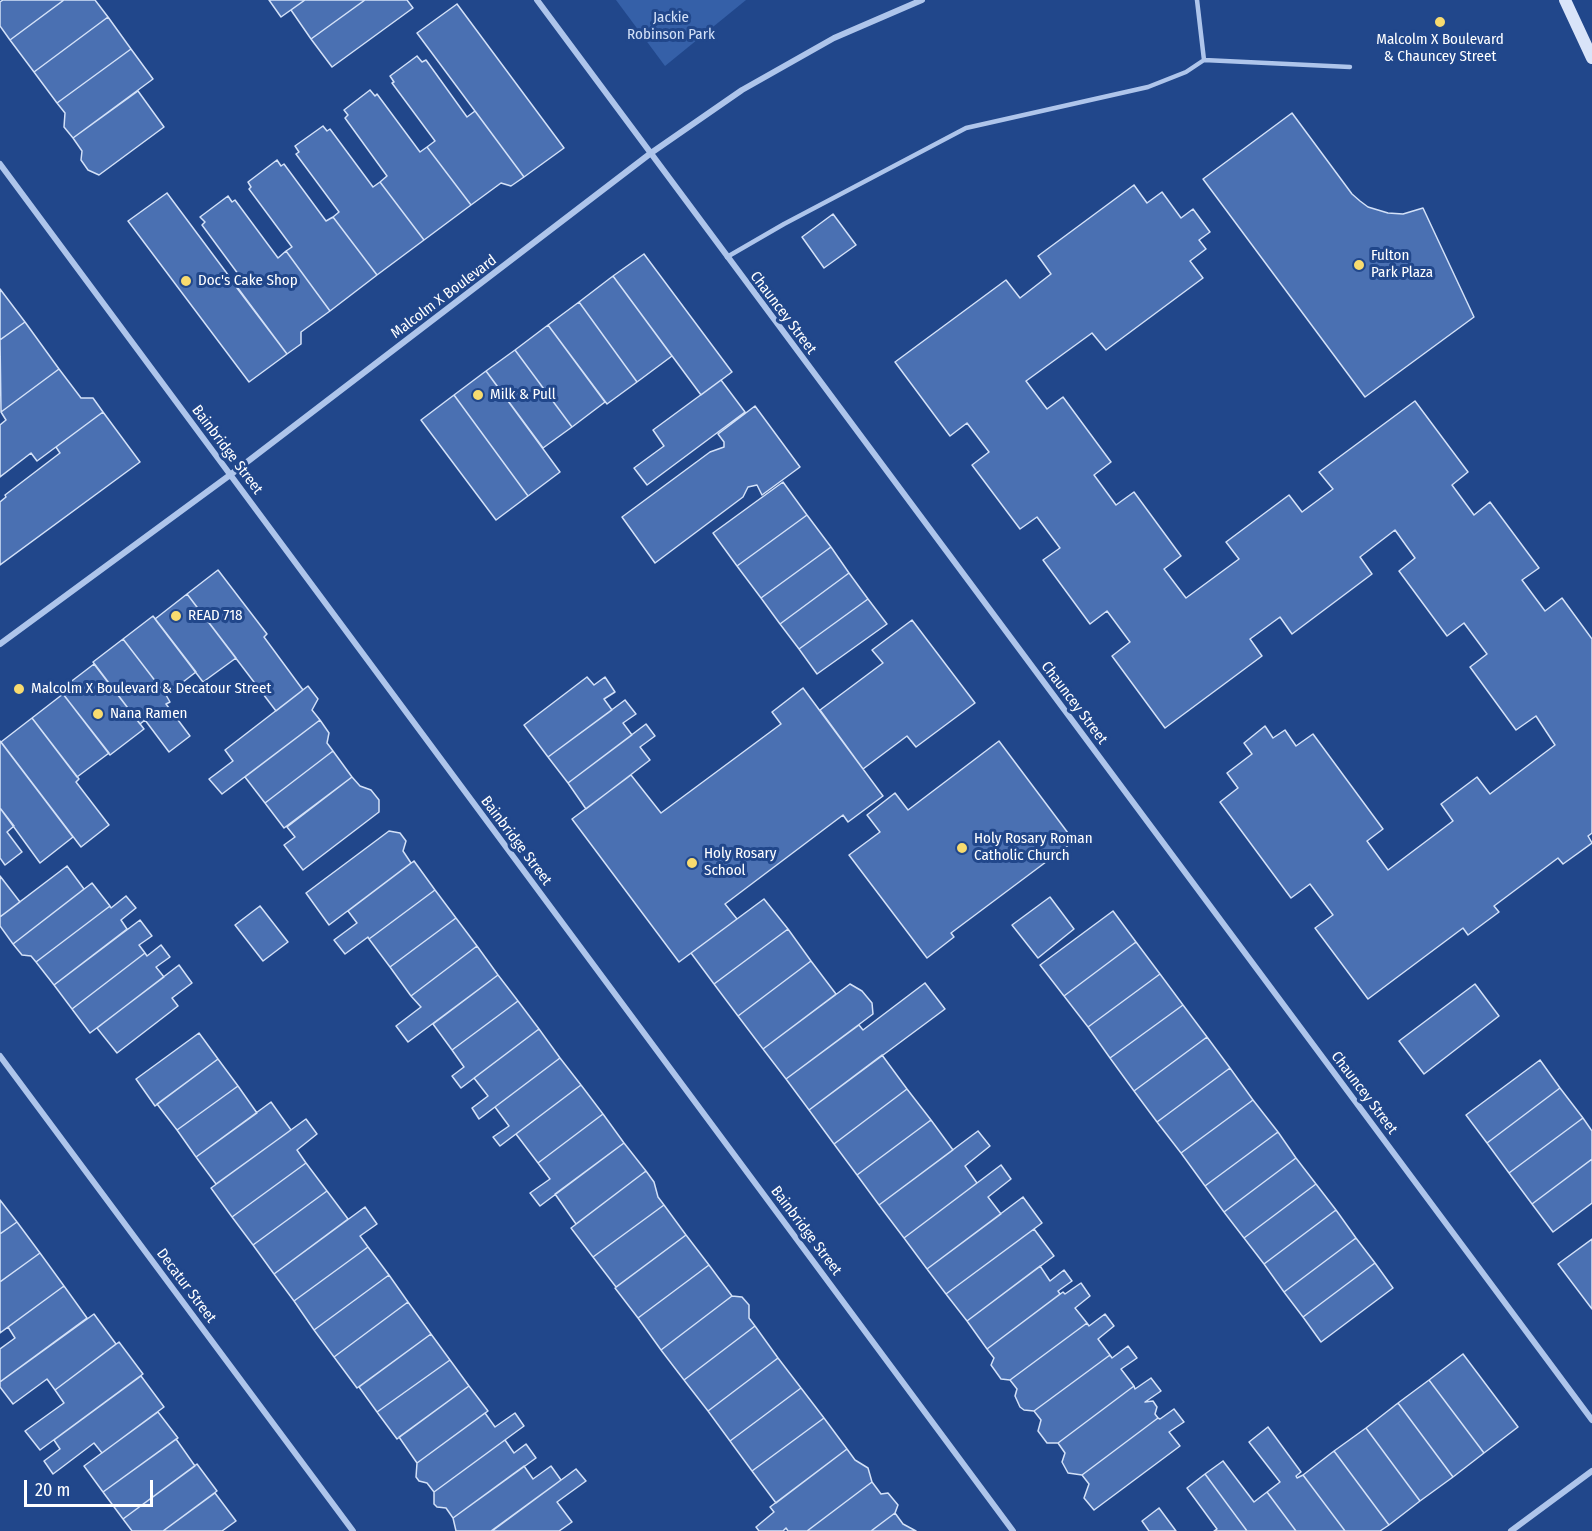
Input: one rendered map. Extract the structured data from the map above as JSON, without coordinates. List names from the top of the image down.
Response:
{
  "streets": {
    "street": [
      "Malcolm X Boulevard",
      "Chauncey Street",
      "Bainbridge Street",
      "Decatur Street"
    ]
  },
  "crossings": [
    ["Malcolm X Boulevard", "Chauncey Street"],
    ["Malcolm X Boulevard", "Bainbridge Street"]
  ],
  "parks": ["Jackie Robinson Park"],
  "places": [
    "Malcolm X Boulevard & Chauncey Street",
    "Fulton Park Plaza",
    "Doc's Cake Shop",
    "Milk & Pull",
    "READ 718",
    "Malcolm X Boulevard & Decatour Street",
    "Nana Ramen",
    "Holy Rosary Roman Catholic Church",
    "Holy Rosary School"
  ],
  "scale_bar": "20 m"
}
